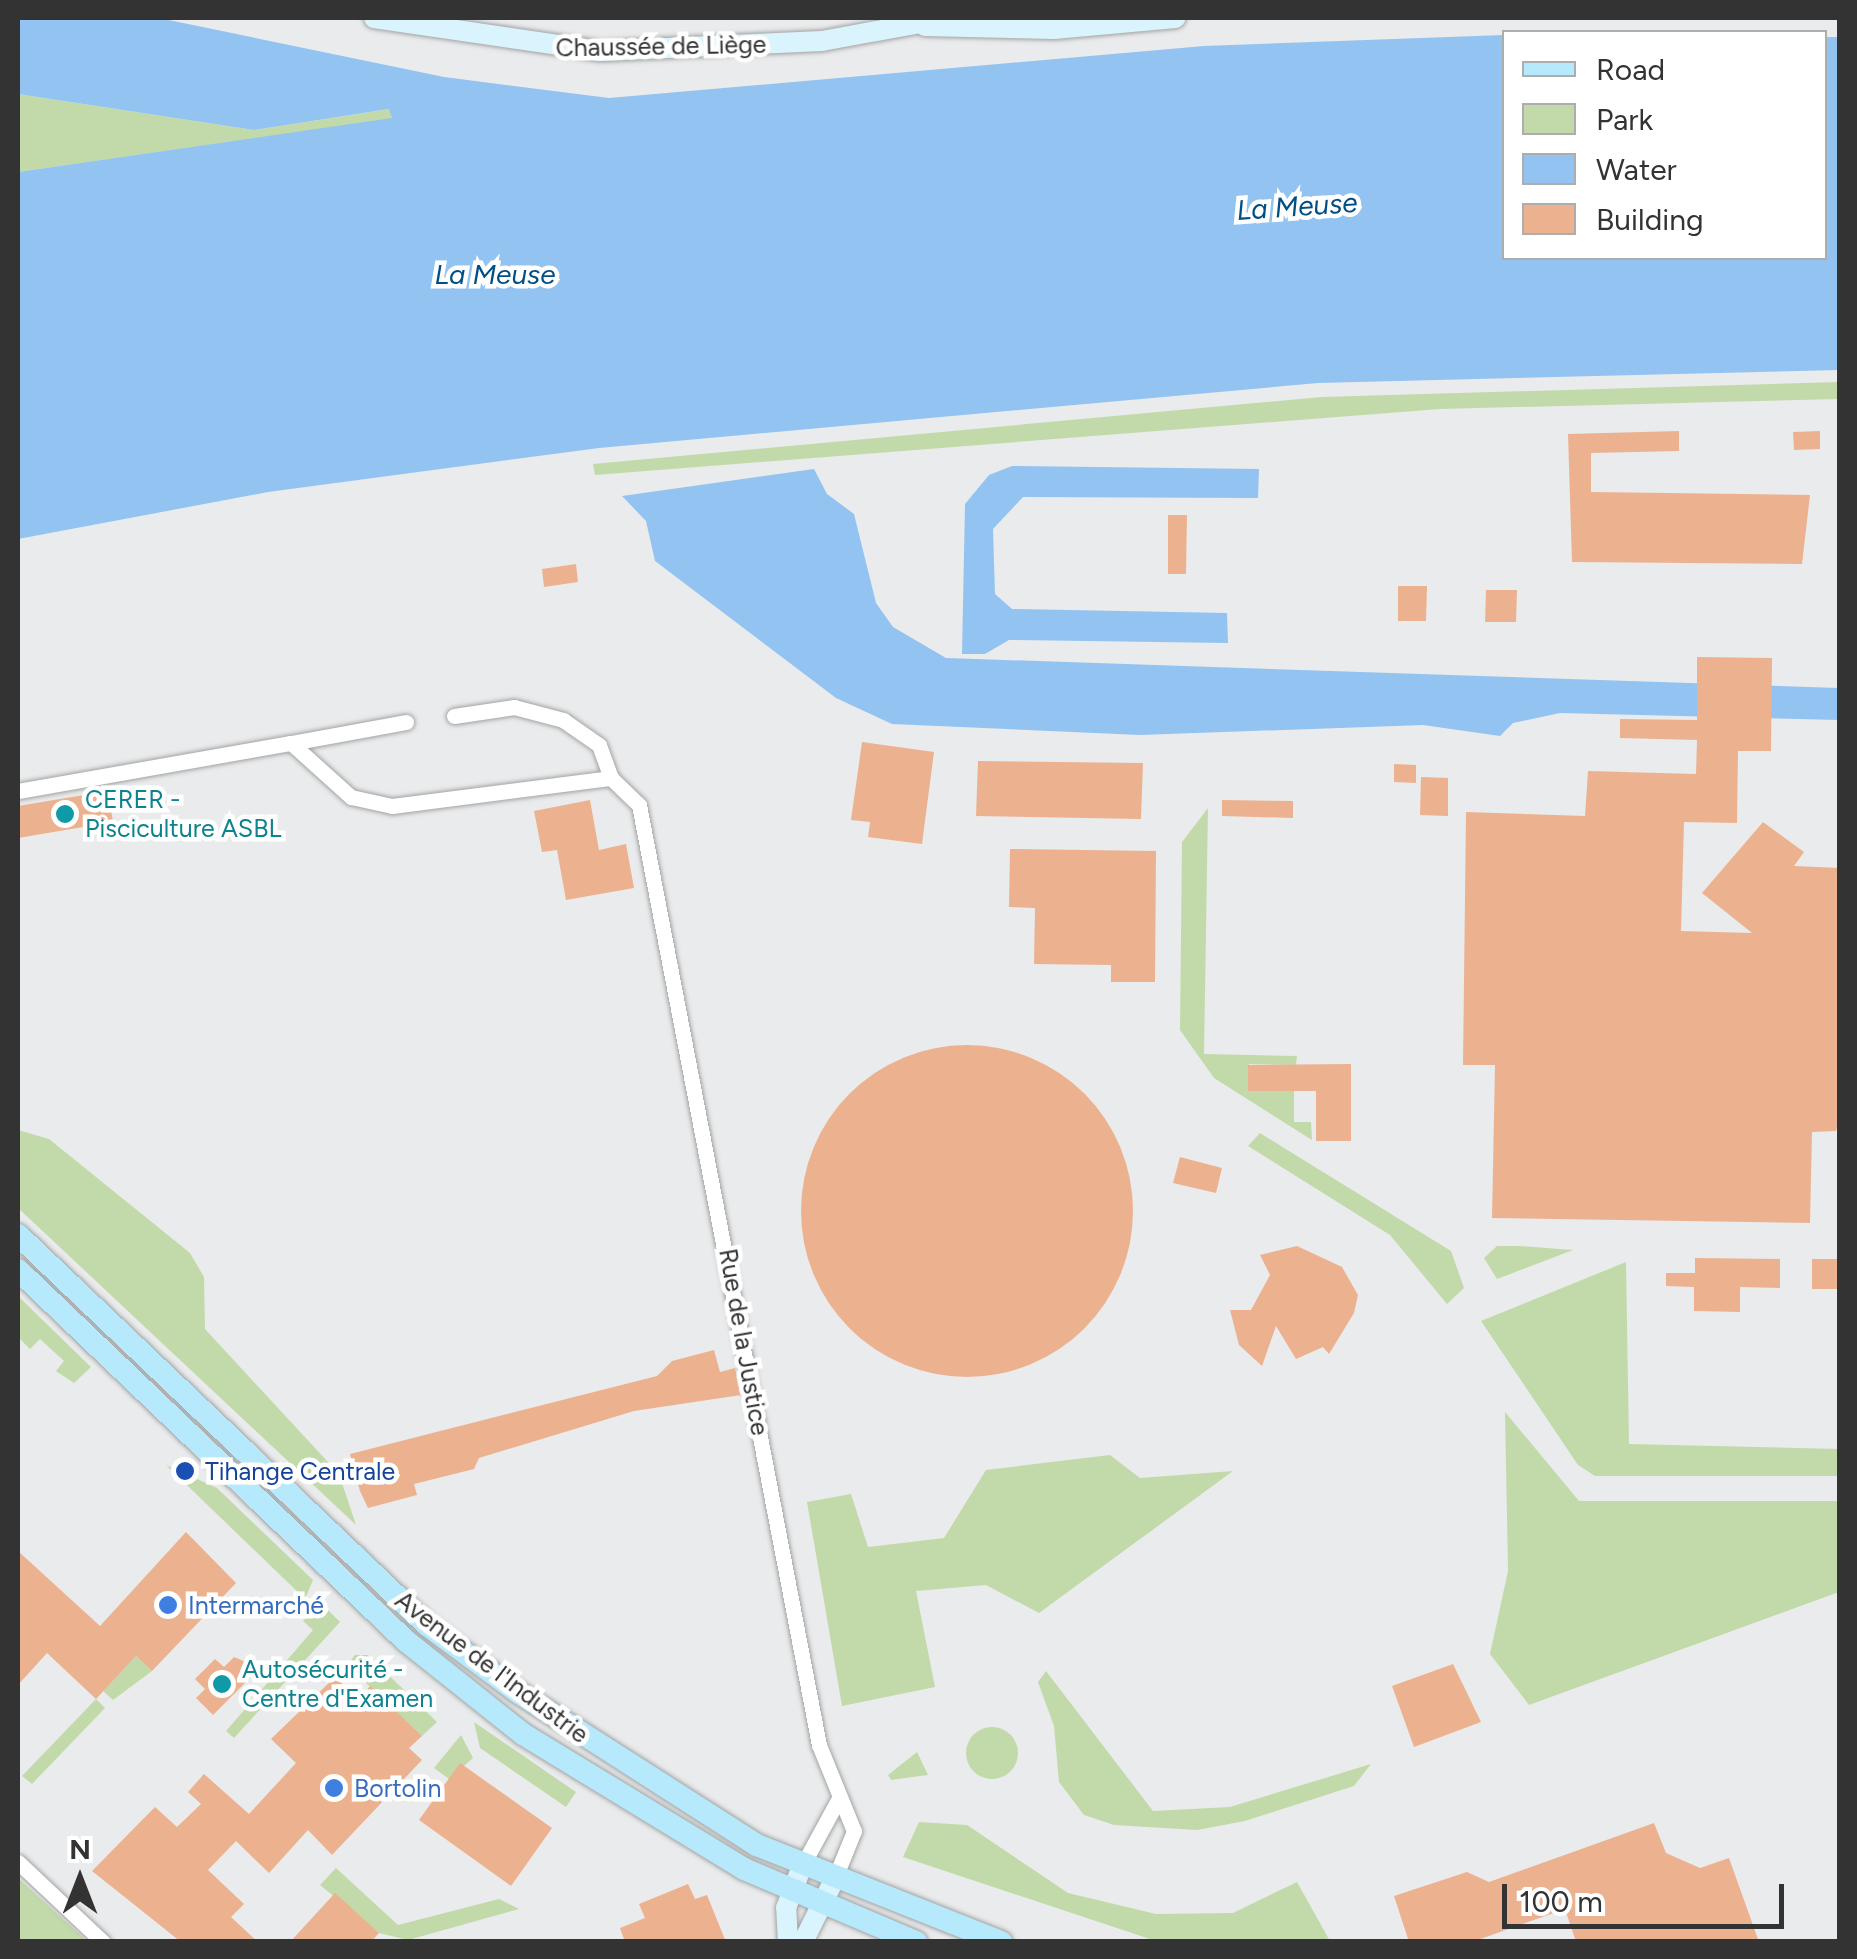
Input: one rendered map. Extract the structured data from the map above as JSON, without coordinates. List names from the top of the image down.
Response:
{
  "streets": {
    "main road": ["Chaussée de Liège", "Rue de la Justice", "Avenue de l'Industrie"]
  },
  "crossings": [
    ["Rue de la Justice", "Avenue de l'Industrie"]
  ],
  "water": ["La Meuse"],
  "places": [
    "CERER - Pisciculture ASBL",
    "Tihange Centrale",
    "Intermarché",
    "Autosécurité - Centre d'Examen",
    "Bortolin"
  ],
  "legend": [
    "Road",
    "Park",
    "Water",
    "Building"
  ],
  "scale_bar": "100 m",
  "north": "top"
}
